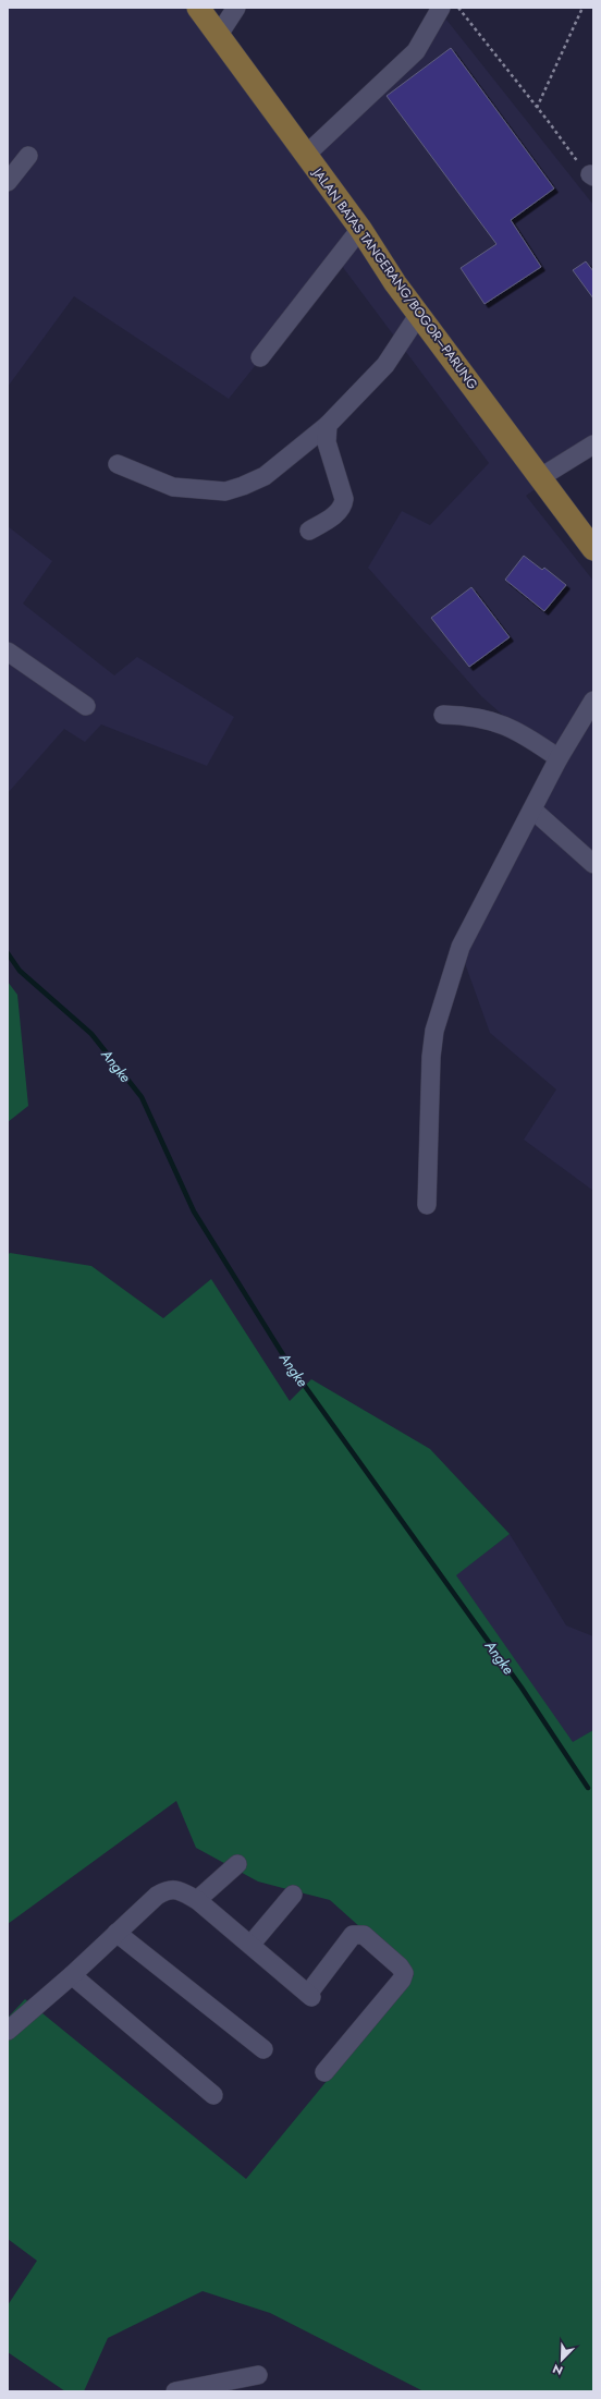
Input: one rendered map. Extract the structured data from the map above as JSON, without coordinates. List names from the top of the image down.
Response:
{
  "streets": {
    "main road": ["JALAN BATAS TANGERANG/BOGOR–PARUNG"]
  },
  "water": ["Angke"],
  "north": "bottom left"
}
